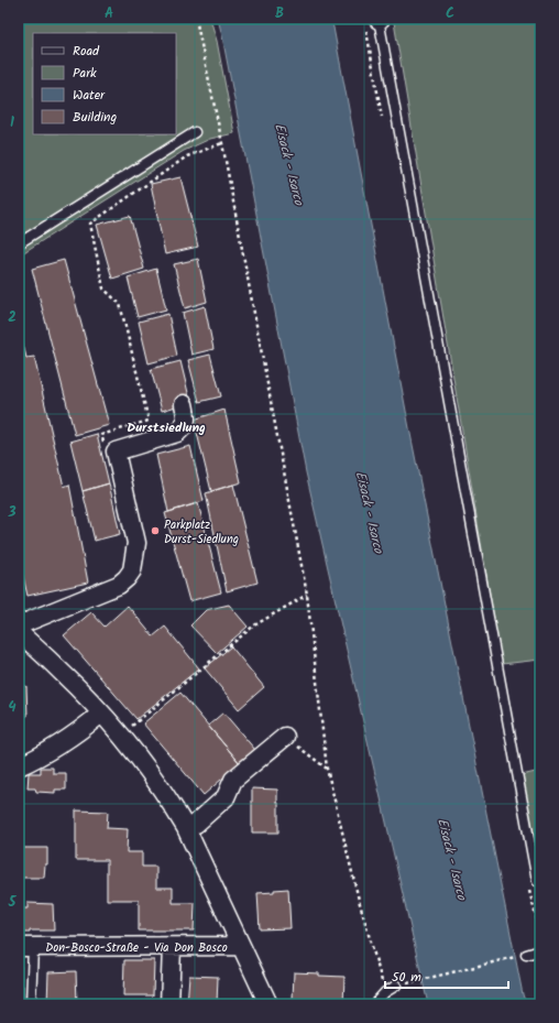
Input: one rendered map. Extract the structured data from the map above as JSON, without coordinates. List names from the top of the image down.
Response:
{
  "streets": {
    "street": ["Don-Bosco-Straße - Via Don Bosco"]
  },
  "districts": ["Durstsiedlung"],
  "water": ["Eisack - Isarco"],
  "places": ["Parkplatz Durst-Siedlung"],
  "legend": [
    "Road",
    "Park",
    "Water",
    "Building"
  ],
  "scale_bar": "50 m",
  "grid": {
    "columns": ["A", "B", "C"],
    "rows": [
      "1",
      "2",
      "3",
      "4",
      "5"
    ]
  }
}
